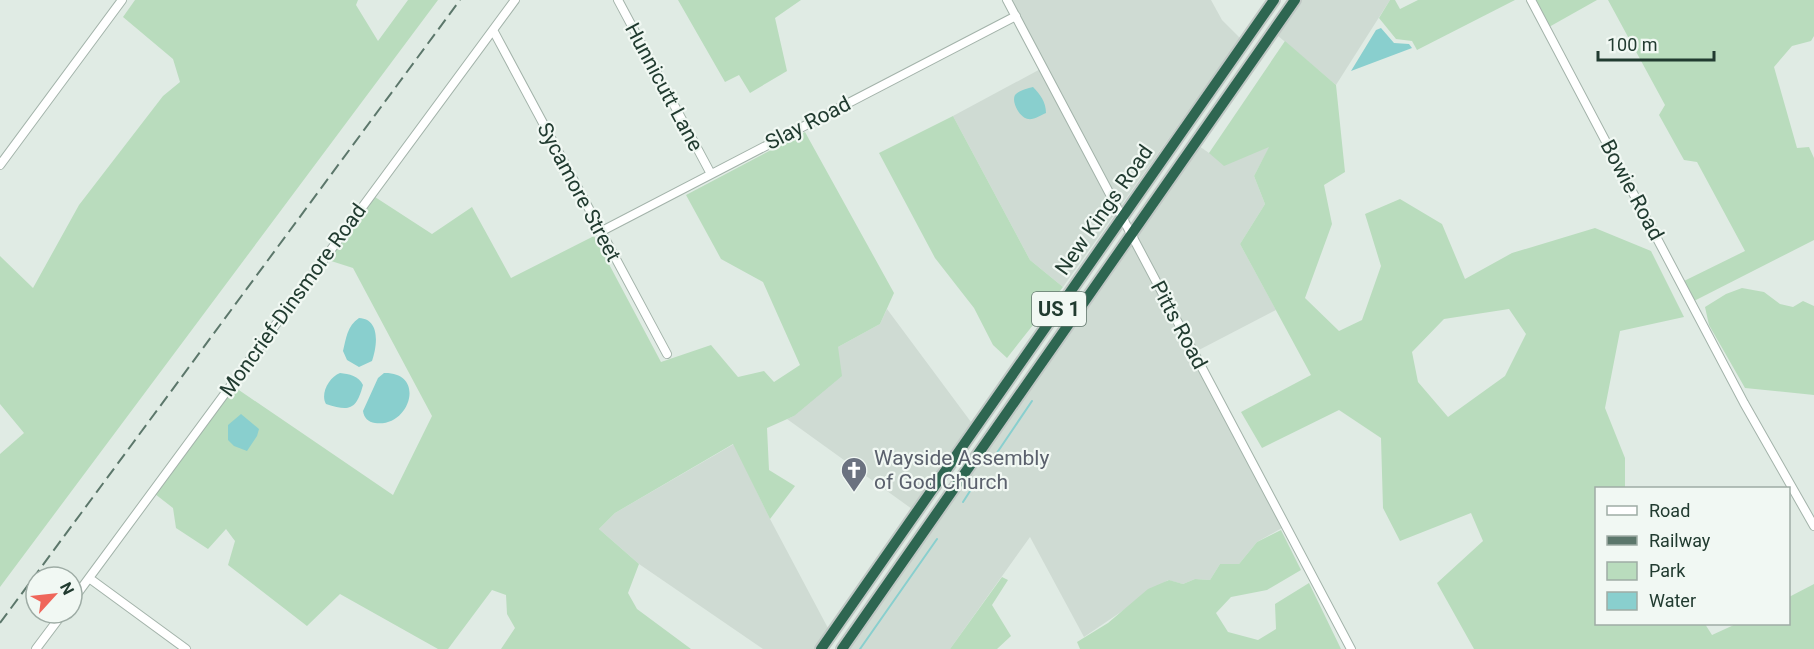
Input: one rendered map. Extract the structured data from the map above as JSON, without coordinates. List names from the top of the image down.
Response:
{
  "streets": {
    "highway": ["New Kings Road", "US 1"],
    "street": [
      "Hunnicutt Lane",
      "Slay Road",
      "Bowie Road",
      "Sycamore Street",
      "Moncrief-Dinsmore Road",
      "Pitts Road"
    ]
  },
  "crossings": [
    ["Hunnicutt Lane", "Slay Road"],
    ["Slay Road", "Sycamore Street"],
    ["Slay Road", "Pitts Road"],
    ["Sycamore Street", "Moncrief-Dinsmore Road"],
    ["New Kings Road", "Pitts Road"]
  ],
  "places": {
    "church": ["Wayside Assembly of God Church"]
  },
  "legend": [
    "Road",
    "Railway",
    "Park",
    "Water"
  ],
  "scale_bar": "100 m",
  "north": "top right"
}
